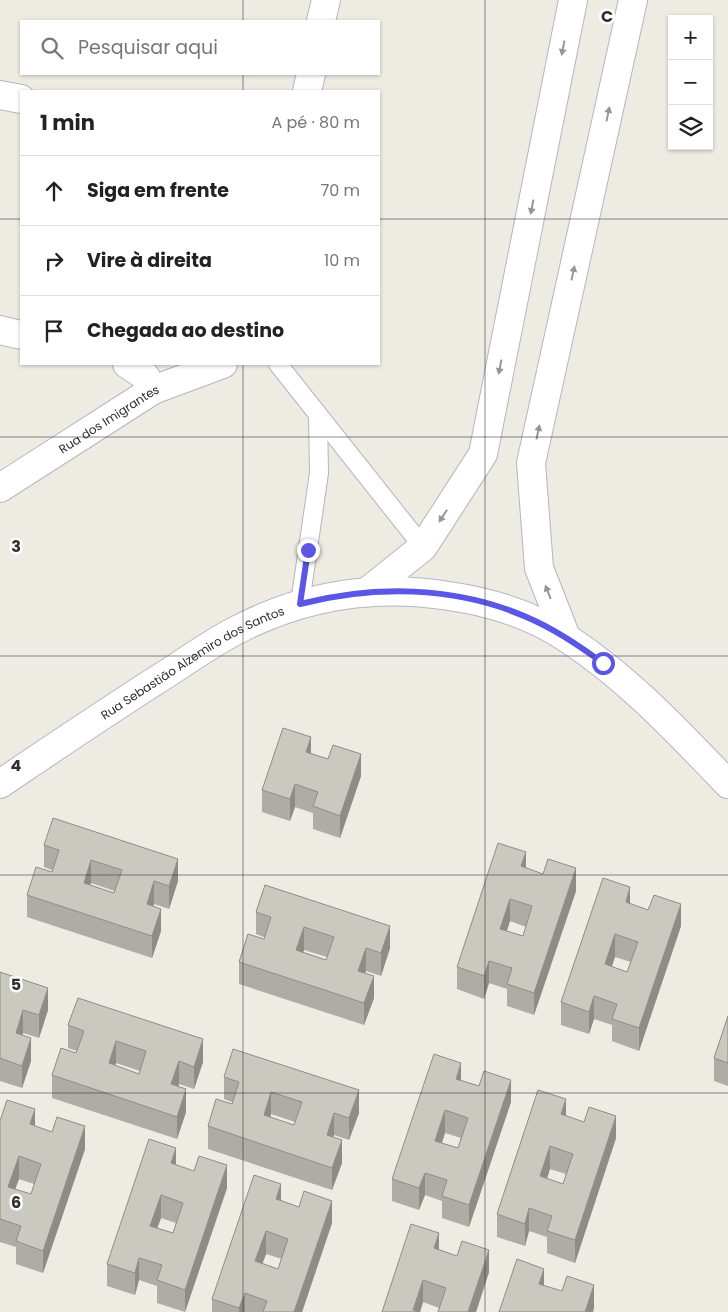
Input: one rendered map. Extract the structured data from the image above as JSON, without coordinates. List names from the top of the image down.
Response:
{
  "streets": {
    "street": ["Rua dos Imigrantes", "Rua Sebastião Alzemiro dos Santos"]
  },
  "page": {
    "map_buttons": ["+", "−"],
    "search": "Pesquisar aqui",
    "heading": ["1 min", "A pé · 80 m"],
    "list": [
      ["Siga em frente", "70 m"],
      ["Vire à direita", "10 m"],
      "Chegada ao destino"
    ]
  },
  "grid": {
    "columns": ["C"],
    "rows": [
      "3",
      "4",
      "5",
      "6"
    ]
  }
}
